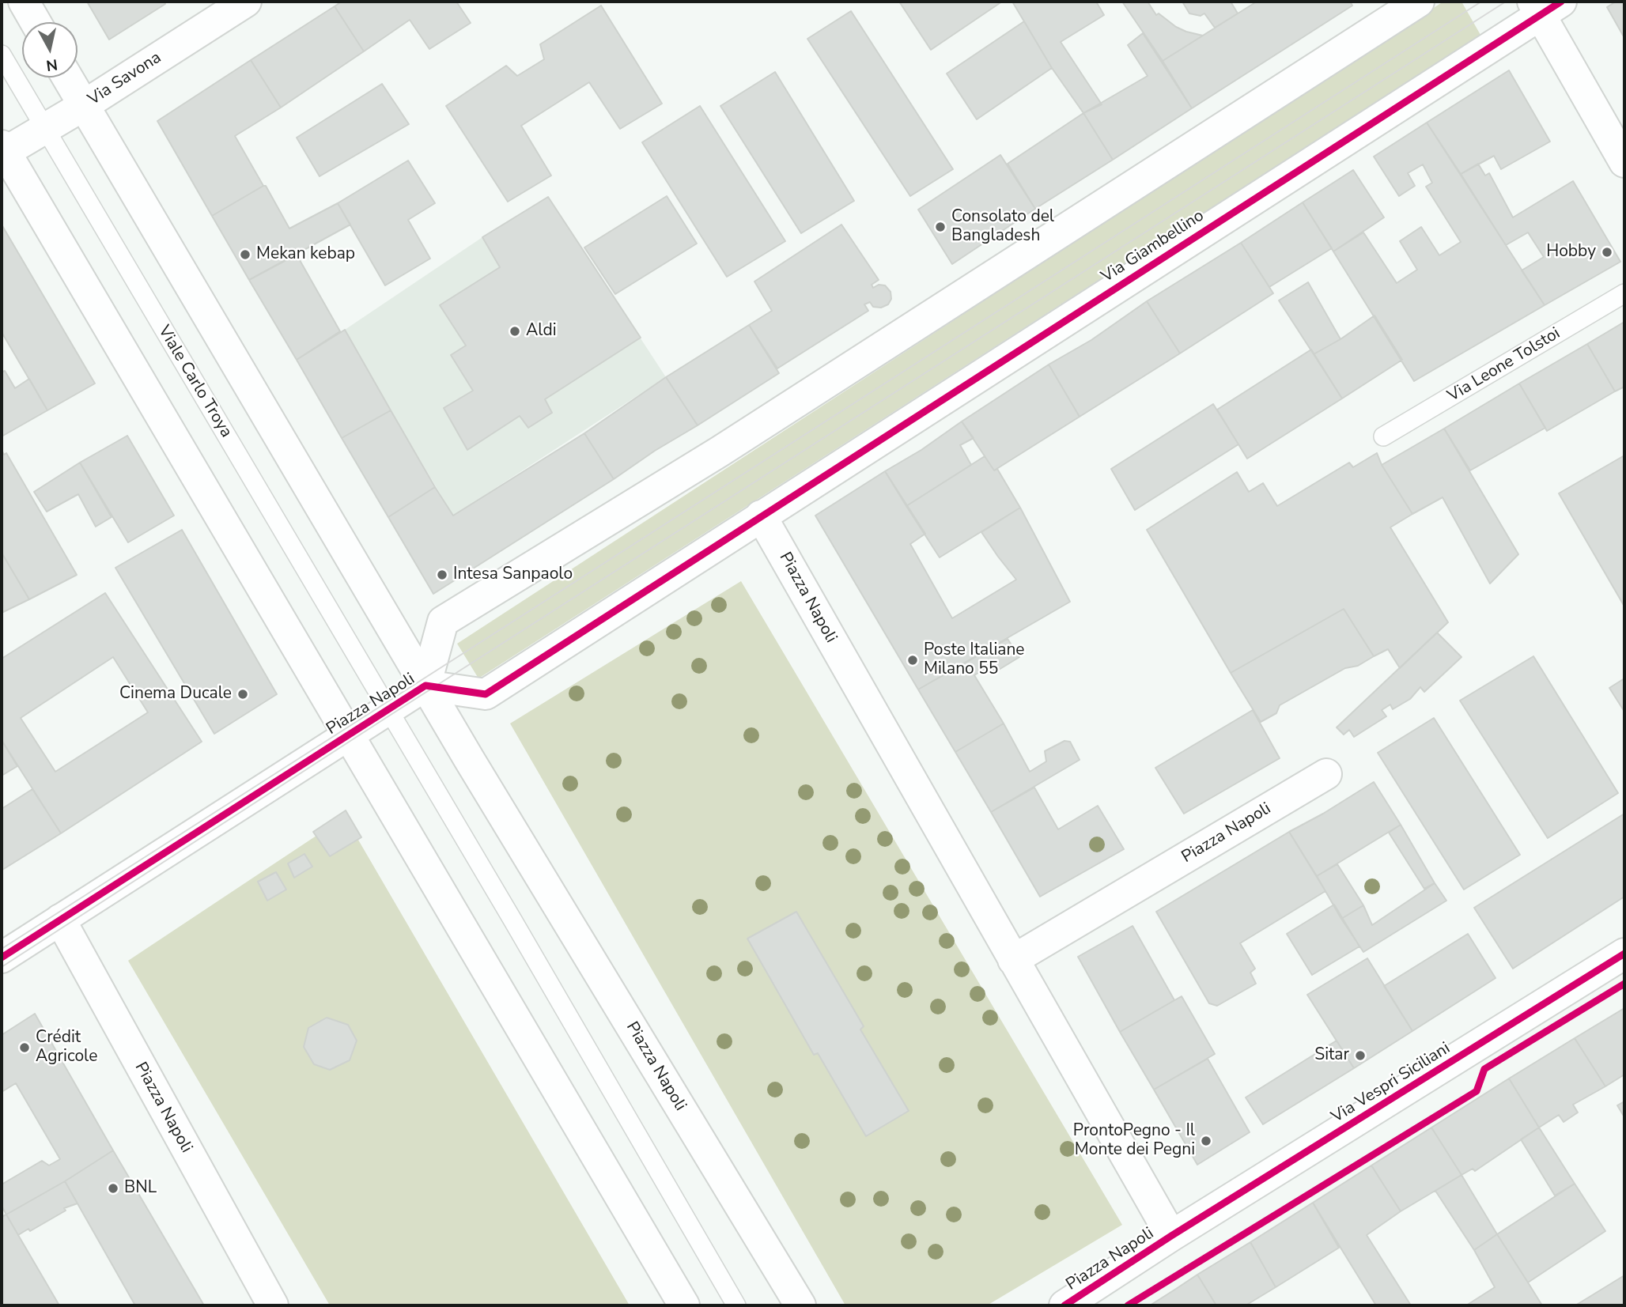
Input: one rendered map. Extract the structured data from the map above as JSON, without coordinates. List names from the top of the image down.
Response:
{
  "streets": {
    "street": [
      "Via Savona",
      "Via Giambellino",
      "Piazza Napoli",
      "Via Vespri Siciliani"
    ],
    "lane": ["Via Leone Tolstoi", "Viale Carlo Troya"]
  },
  "crossings": [
    ["Via Savona", "Viale Carlo Troya"],
    ["Via Giambellino", "Piazza Napoli"],
    ["Viale Carlo Troya", "Piazza Napoli"],
    ["Piazza Napoli", "Via Vespri Siciliani"]
  ],
  "places": [
    "Consolato del Bangladesh",
    "Hobby",
    "Mekan kebap",
    "Aldi",
    "Intesa Sanpaolo",
    "Poste Italiane Milano 55",
    "Cinema Ducale",
    "Crédit Agricole",
    "Sitar",
    "ProntoPegno - Il Monte dei Pegni",
    "BNL"
  ],
  "north": "bottom"
}
